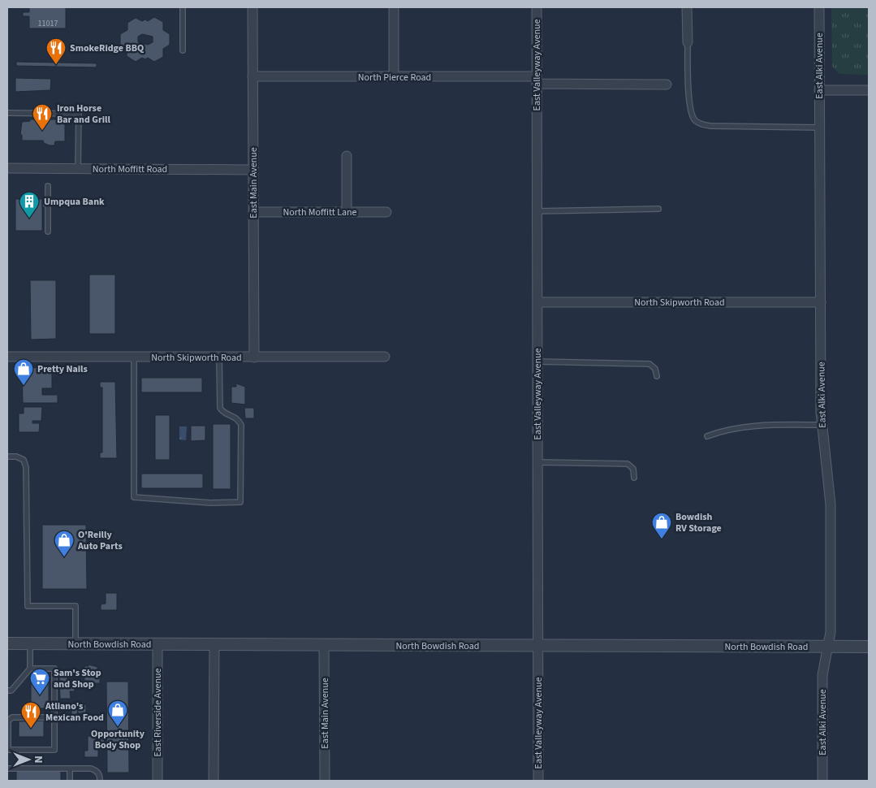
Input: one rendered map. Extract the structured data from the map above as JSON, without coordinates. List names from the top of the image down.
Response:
{
  "streets": {
    "street": [
      "East Valleyway Avenue",
      "East Alki Avenue",
      "North Pierce Road",
      "North Moffitt Road",
      "East Main Avenue",
      "North Moffitt Lane",
      "North Skipworth Road",
      "North Bowdish Road",
      "East Riverside Avenue"
    ]
  },
  "crossings": [
    ["East Valleyway Avenue", "North Pierce Road"],
    ["East Valleyway Avenue", "North Skipworth Road"],
    ["East Valleyway Avenue", "North Bowdish Road"],
    ["East Alki Avenue", "North Skipworth Road"],
    ["East Alki Avenue", "North Bowdish Road"],
    ["North Pierce Road", "East Main Avenue"],
    ["North Moffitt Road", "East Main Avenue"],
    ["East Main Avenue", "North Moffitt Lane"],
    ["East Main Avenue", "North Skipworth Road"],
    ["East Main Avenue", "North Bowdish Road"],
    ["North Bowdish Road", "East Riverside Avenue"]
  ],
  "places": {
    "restaurant": ["SmokeRidge BBQ", "Iron Horse Bar and Grill", "Atliano's Mexican Food"],
    "building": ["Umpqua Bank"],
    "shop": [
      "Pretty Nails",
      "Bowdish RV Storage",
      "O'Reilly Auto Parts",
      "Opportunity Body Shop"
    ],
    "supermarket": ["Sam's Stop and Shop"]
  },
  "house_numbers": ["11017"],
  "north": "right"
}
